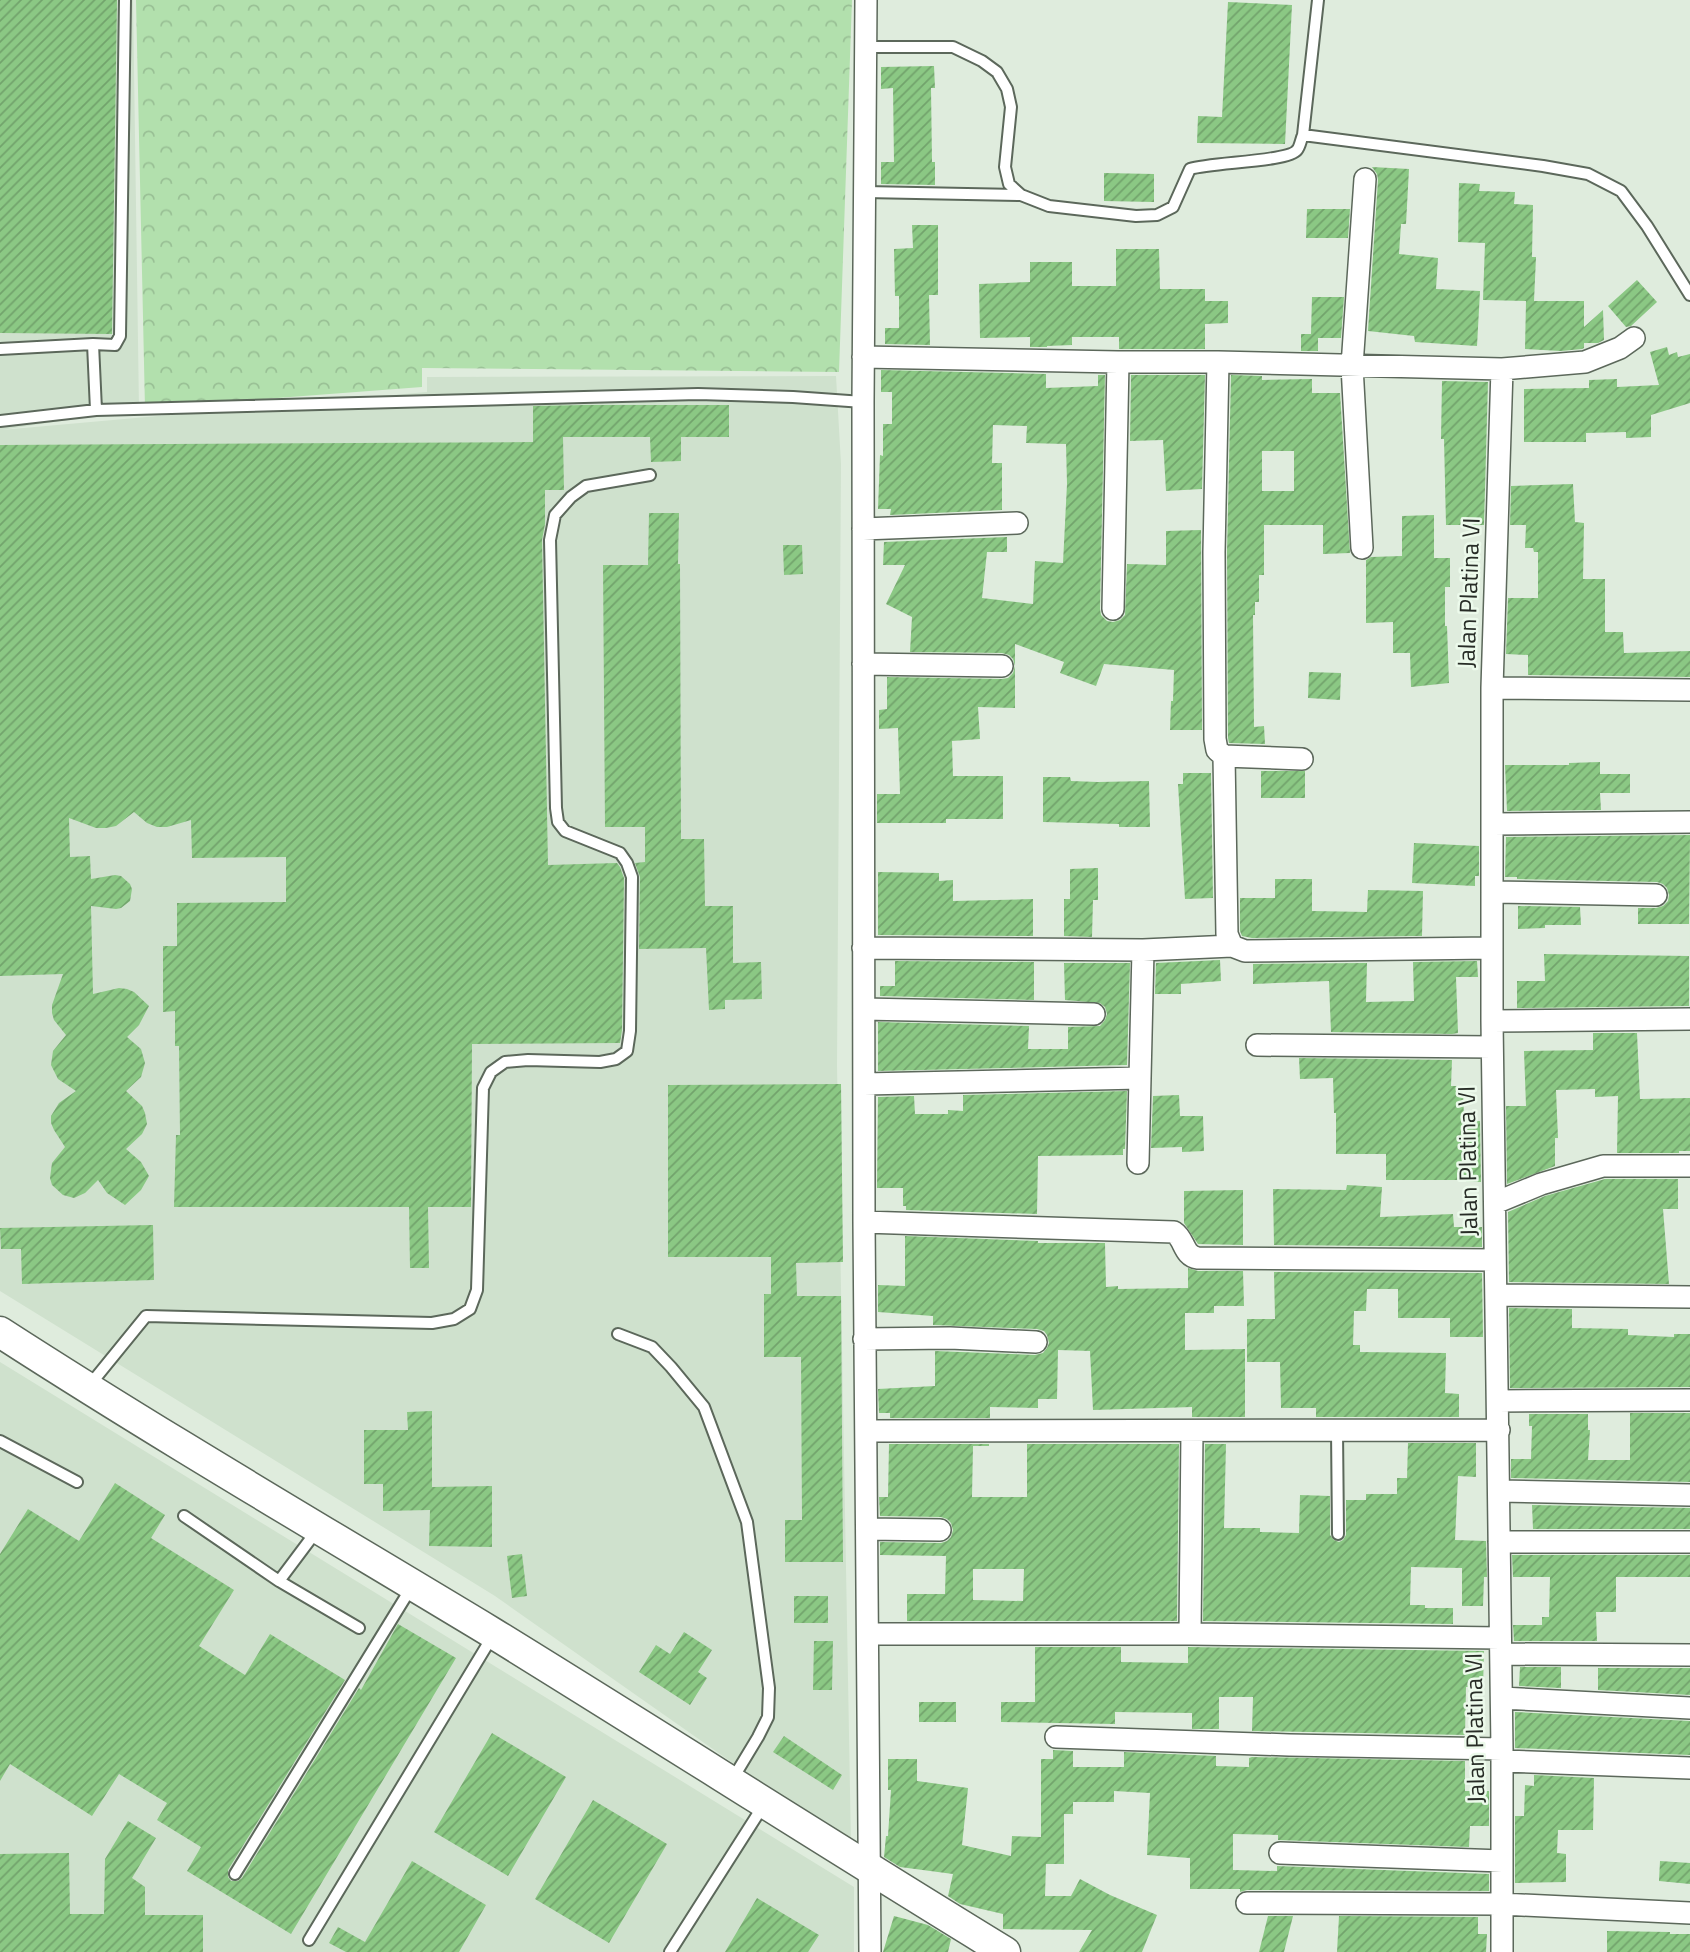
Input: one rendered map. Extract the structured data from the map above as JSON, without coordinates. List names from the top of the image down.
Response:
{
  "streets": {
    "street": ["Jalan Platina VI"]
  }
}
